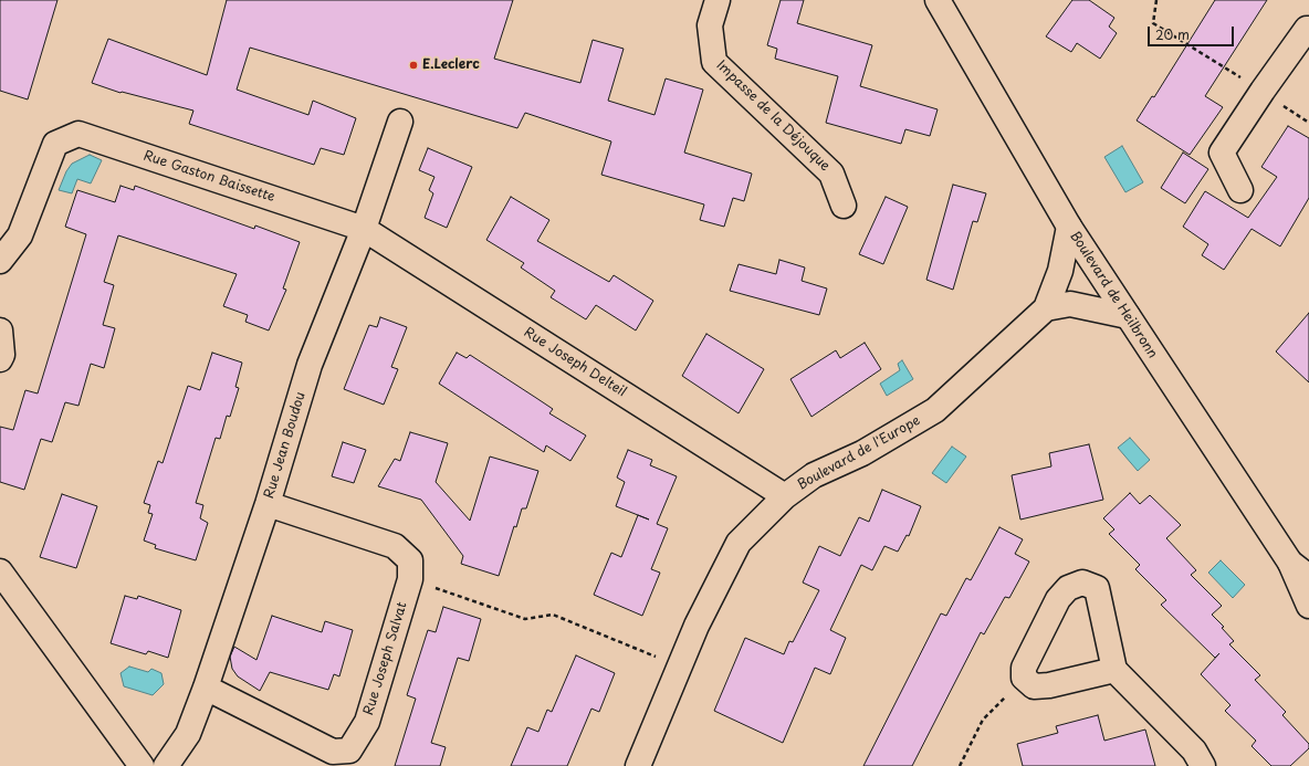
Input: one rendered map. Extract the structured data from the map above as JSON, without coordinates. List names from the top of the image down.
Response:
{
  "streets": {
    "street": [
      "Impasse de la Déjouque",
      "Rue Gaston Baissette",
      "Boulevard de Heilbronn",
      "Rue Joseph Delteil",
      "Rue Jean Boudou",
      "Boulevard de l'Europe",
      "Rue Joseph Salvat"
    ]
  },
  "crossings": [
    ["Rue Gaston Baissette", "Rue Joseph Delteil"],
    ["Rue Gaston Baissette", "Rue Jean Boudou"],
    ["Boulevard de Heilbronn", "Boulevard de l'Europe"],
    ["Rue Joseph Delteil", "Rue Jean Boudou"],
    ["Rue Joseph Delteil", "Boulevard de l'Europe"],
    ["Rue Jean Boudou", "Rue Joseph Salvat"]
  ],
  "places": ["E.Leclerc"],
  "scale_bar": "20 m"
}
